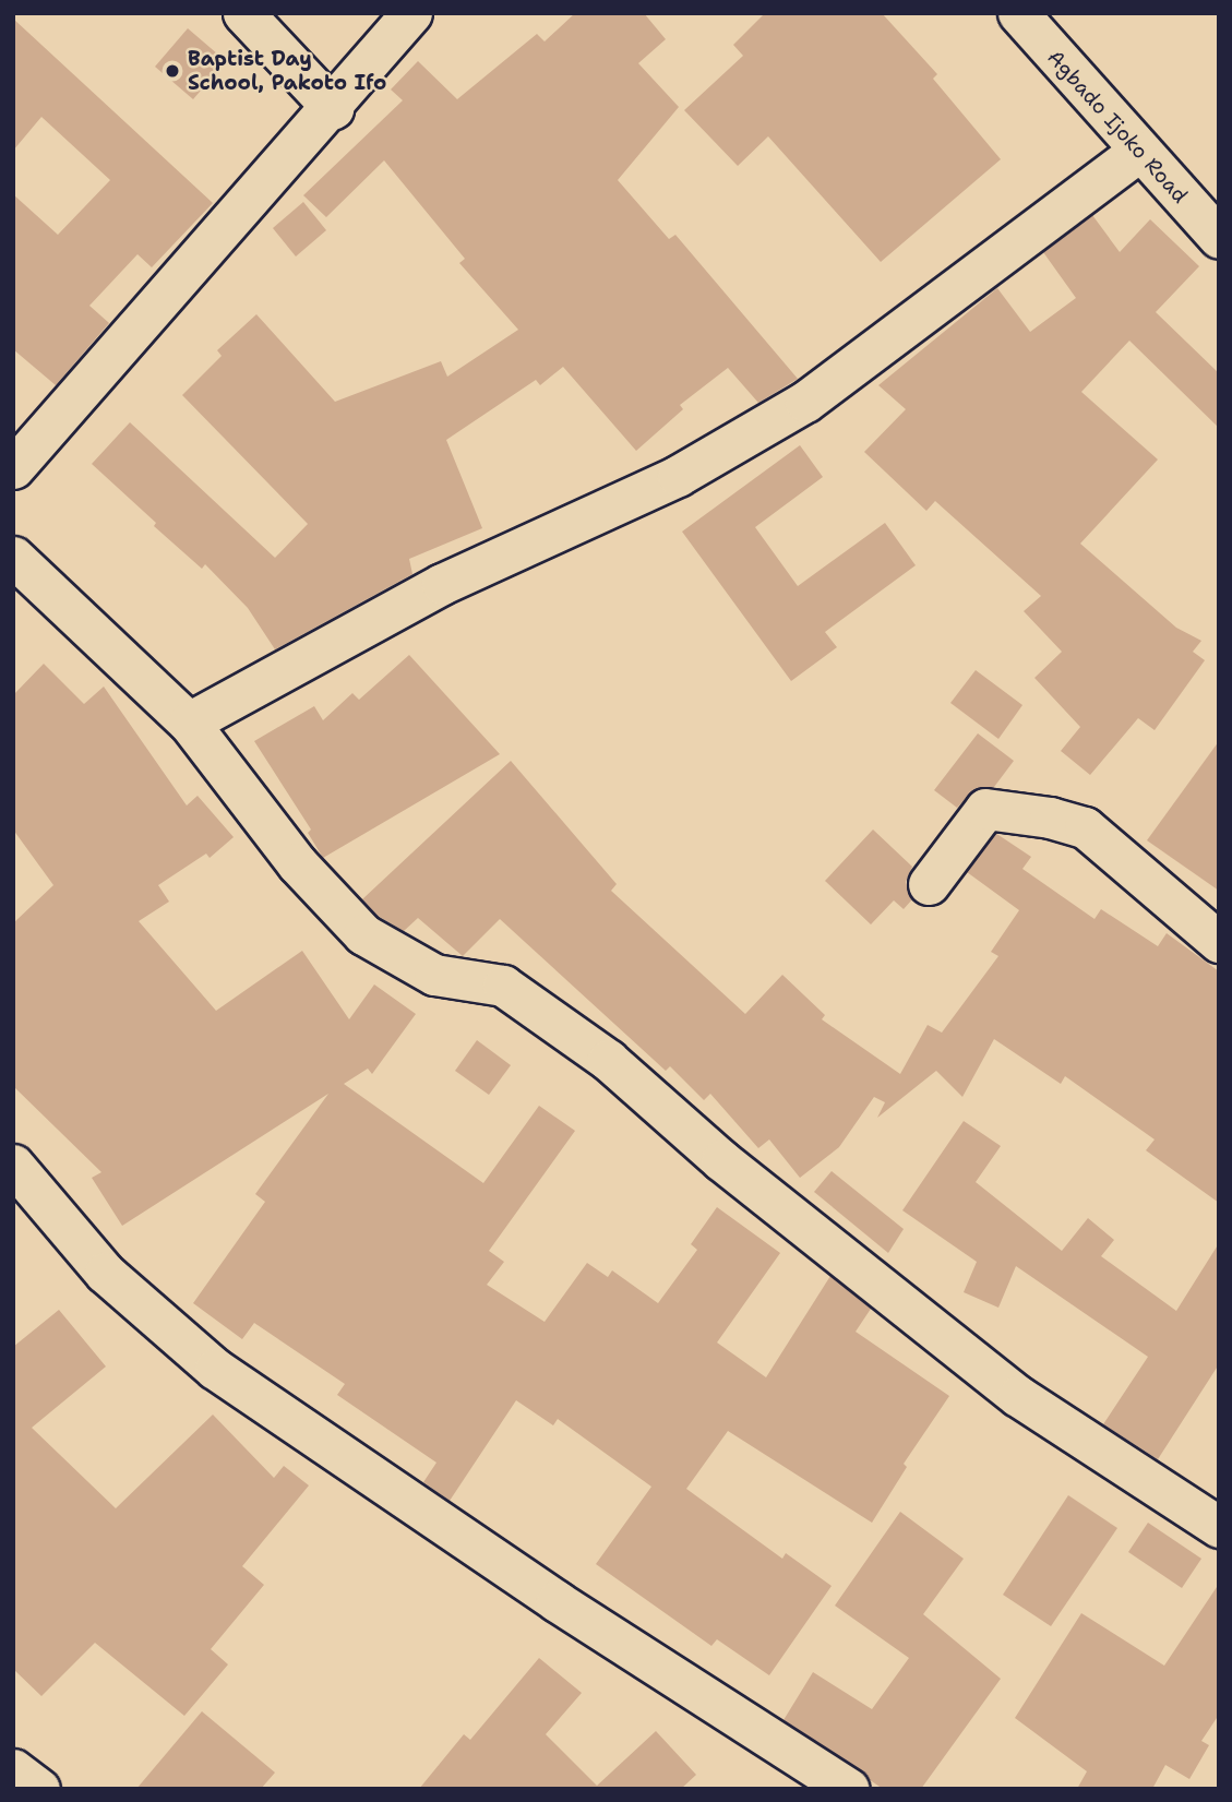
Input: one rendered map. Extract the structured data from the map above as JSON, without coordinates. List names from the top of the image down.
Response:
{
  "streets": {
    "street": ["Agbado Ijoko Road"]
  },
  "places": ["Baptist Day School, Pakoto Ifo"]
}
